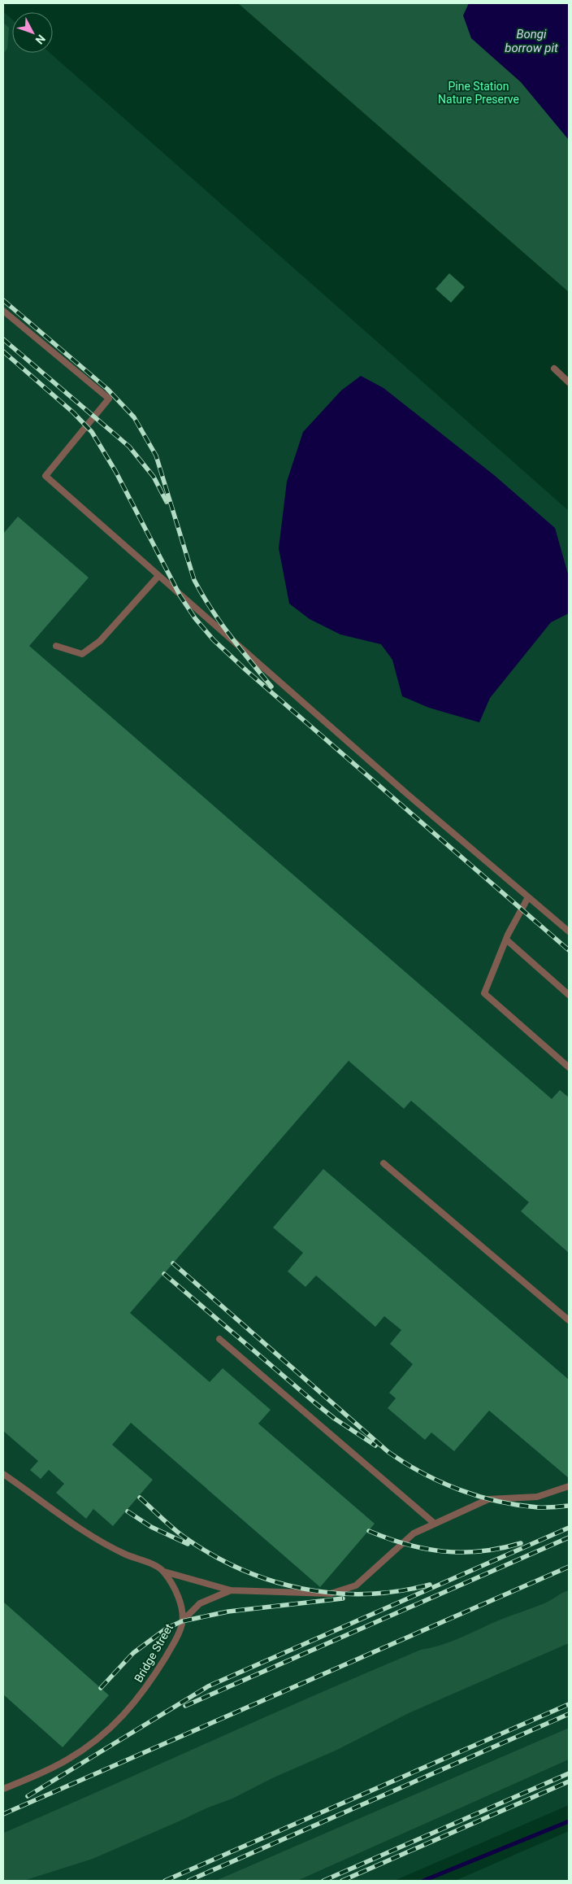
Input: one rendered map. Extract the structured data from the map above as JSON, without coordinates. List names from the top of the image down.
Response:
{
  "streets": {
    "lane": ["Bridge Street"]
  },
  "water": ["Bongi borrow pit"],
  "parks": ["Pine Station Nature Preserve"],
  "north": "bottom right"
}
